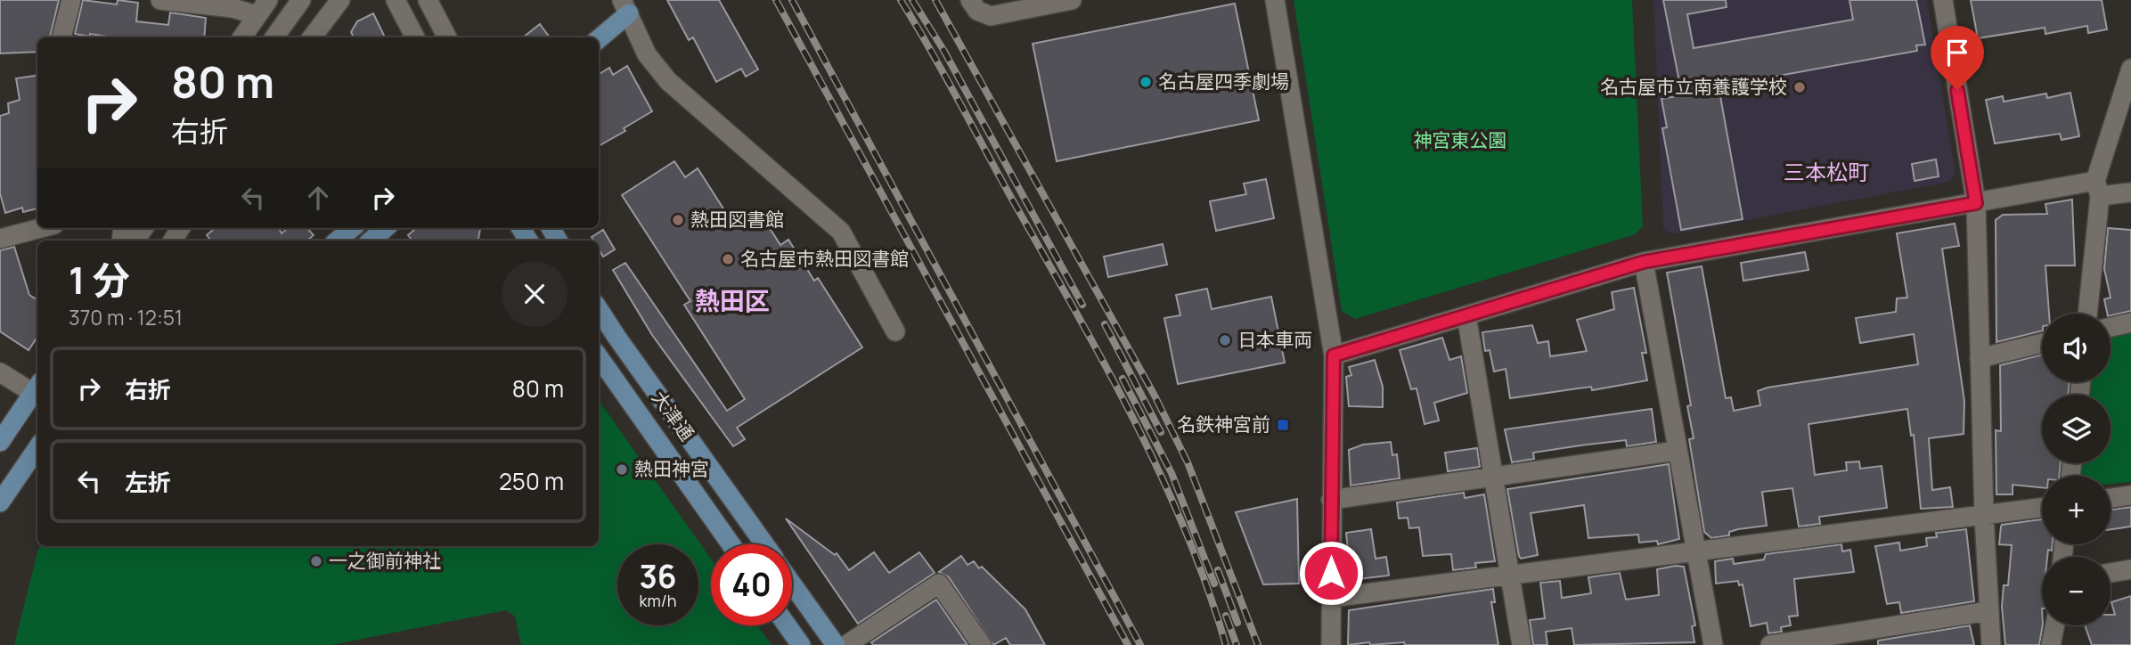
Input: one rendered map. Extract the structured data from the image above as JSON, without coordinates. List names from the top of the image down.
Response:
{
  "streets": {
    "main road": ["大津通"]
  },
  "districts": ["三本松町", "熱田区"],
  "parks": ["神宮東公園"],
  "places": {
    "other": [
      "名古屋四季劇場",
      "名古屋市立南養護学校",
      "熱田図書館",
      "名古屋市熱田図書館",
      "日本車両",
      "熱田神宮",
      "一之御前神社"
    ],
    "transit": ["名鉄神宮前"]
  },
  "page": {
    "turn": ["80 m", "右折"],
    "heading": ["1 分", "370 m · 12:51"],
    "map_buttons": ["+", "−"],
    "list": [
      {
        "name": "右折",
        "value": "80 m"
      },
      {
        "name": "左折",
        "value": "250 m"
      }
    ],
    "speed": "36 km/h",
    "limit": "40"
  }
}
